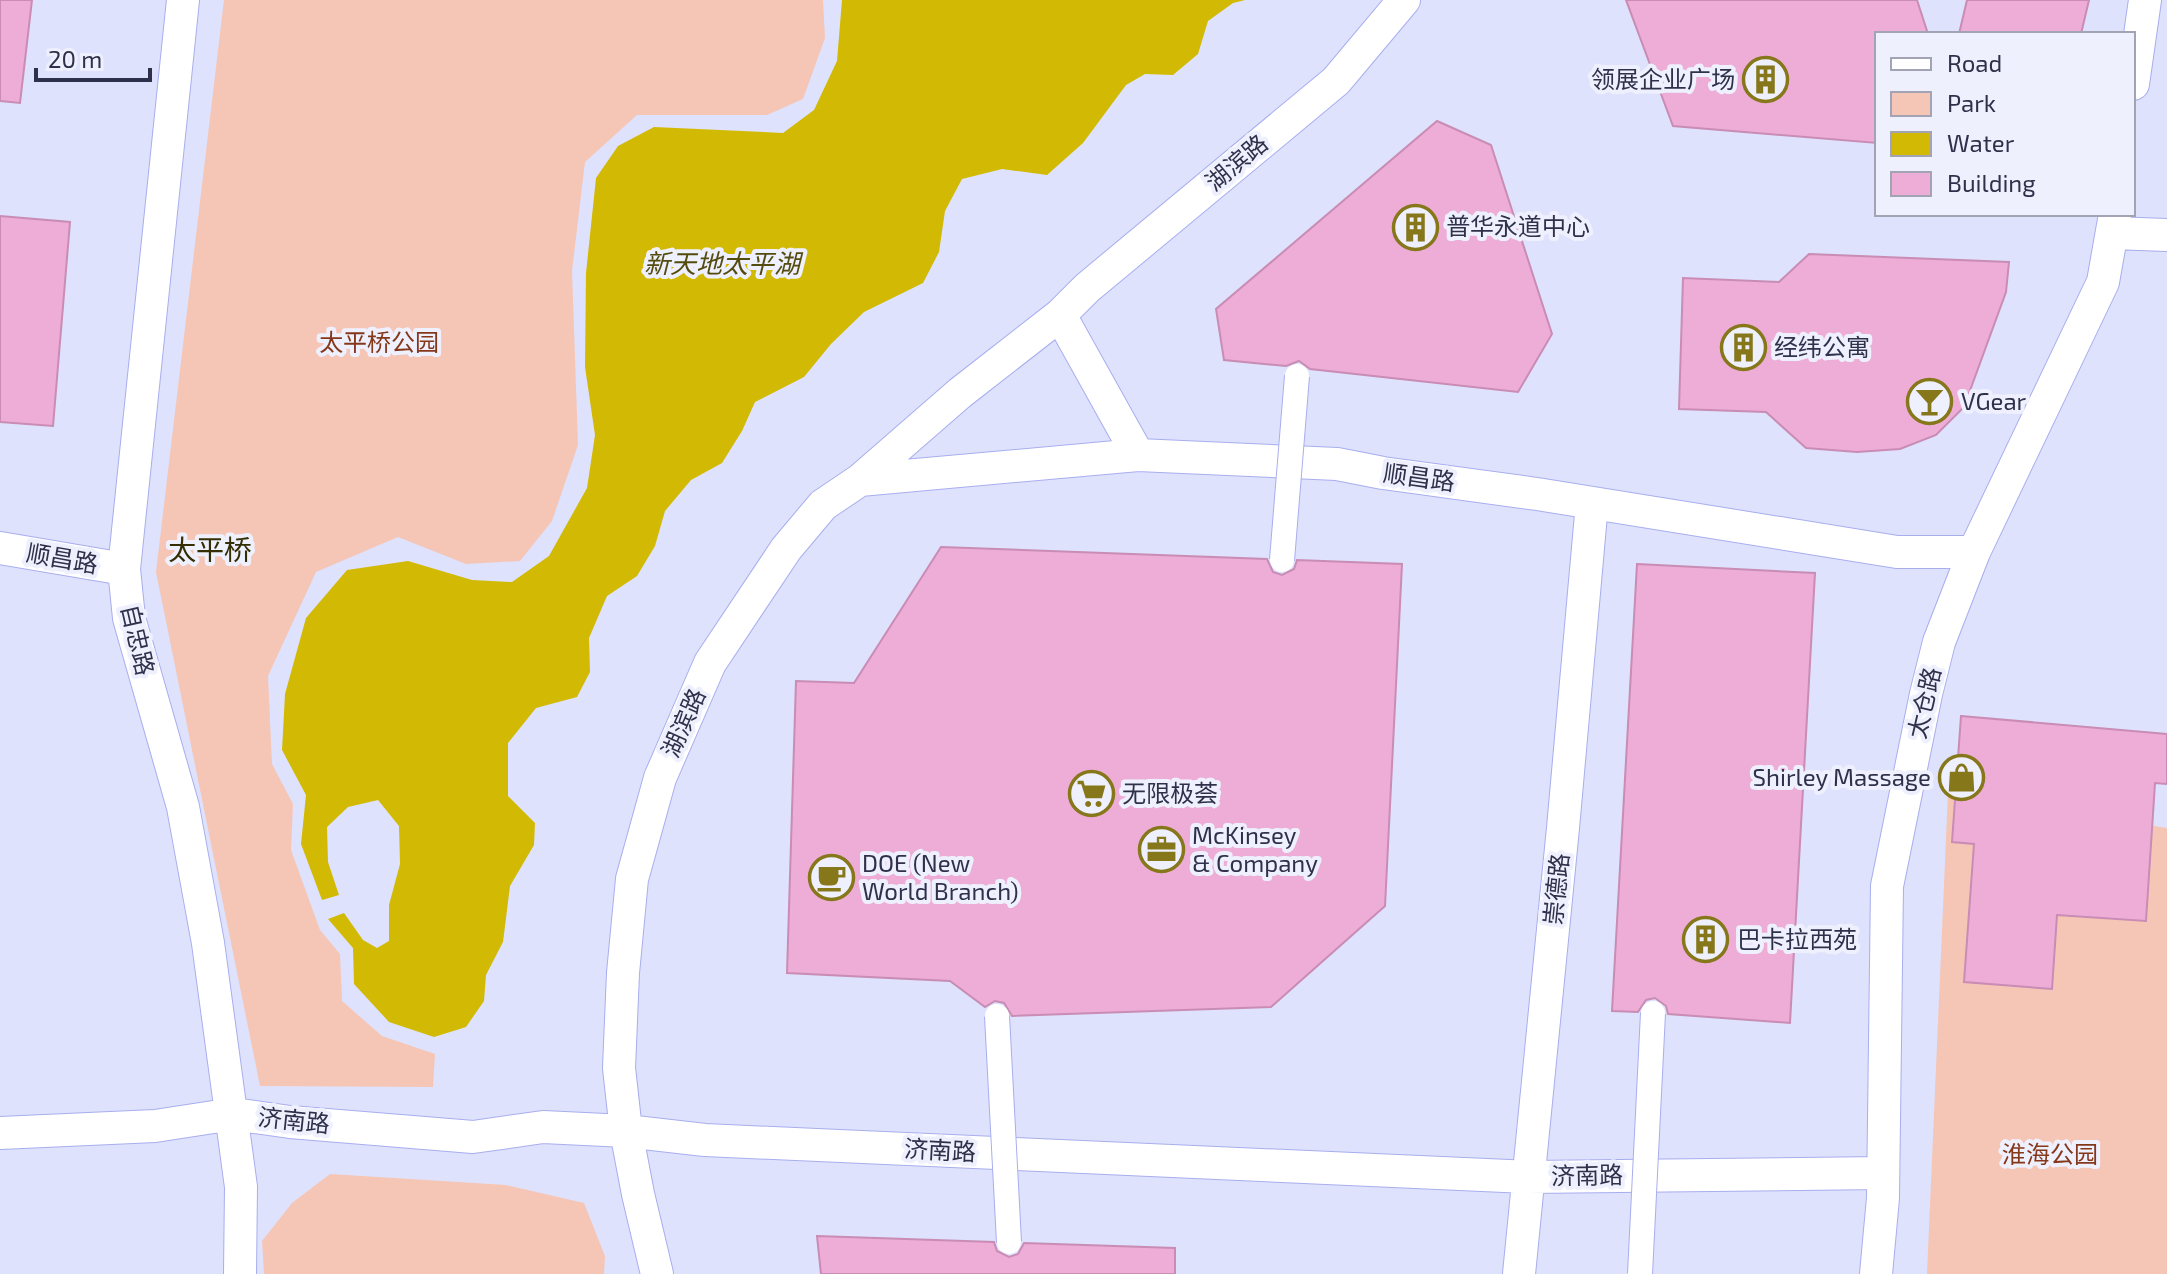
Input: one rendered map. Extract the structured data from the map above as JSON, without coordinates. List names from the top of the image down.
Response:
{
  "streets": {
    "street": [
      "湖滨路",
      "顺昌路",
      "自忠路",
      "太仓路",
      "崇德路",
      "济南路"
    ]
  },
  "crossings": [
    ["湖滨路", "顺昌路"],
    ["湖滨路", "济南路"],
    ["顺昌路", "自忠路"],
    ["顺昌路", "太仓路"],
    ["顺昌路", "崇德路"],
    ["自忠路", "济南路"],
    ["太仓路", "济南路"],
    ["崇德路", "济南路"]
  ],
  "districts": ["太平桥"],
  "water": ["新天地太平湖"],
  "parks": ["太平桥公园", "淮海公园"],
  "places": {
    "building": [
      "领展企业广场",
      "普华永道中心",
      "经纬公寓",
      "巴卡拉西苑"
    ],
    "bar": ["VGear"],
    "shop": ["Shirley Massage"],
    "supermarket": ["无限极荟"],
    "office": ["McKinsey & Company"],
    "cafe": ["DOE (New World Branch)"]
  },
  "legend": [
    "Road",
    "Park",
    "Water",
    "Building"
  ],
  "scale_bar": "20 m"
}
